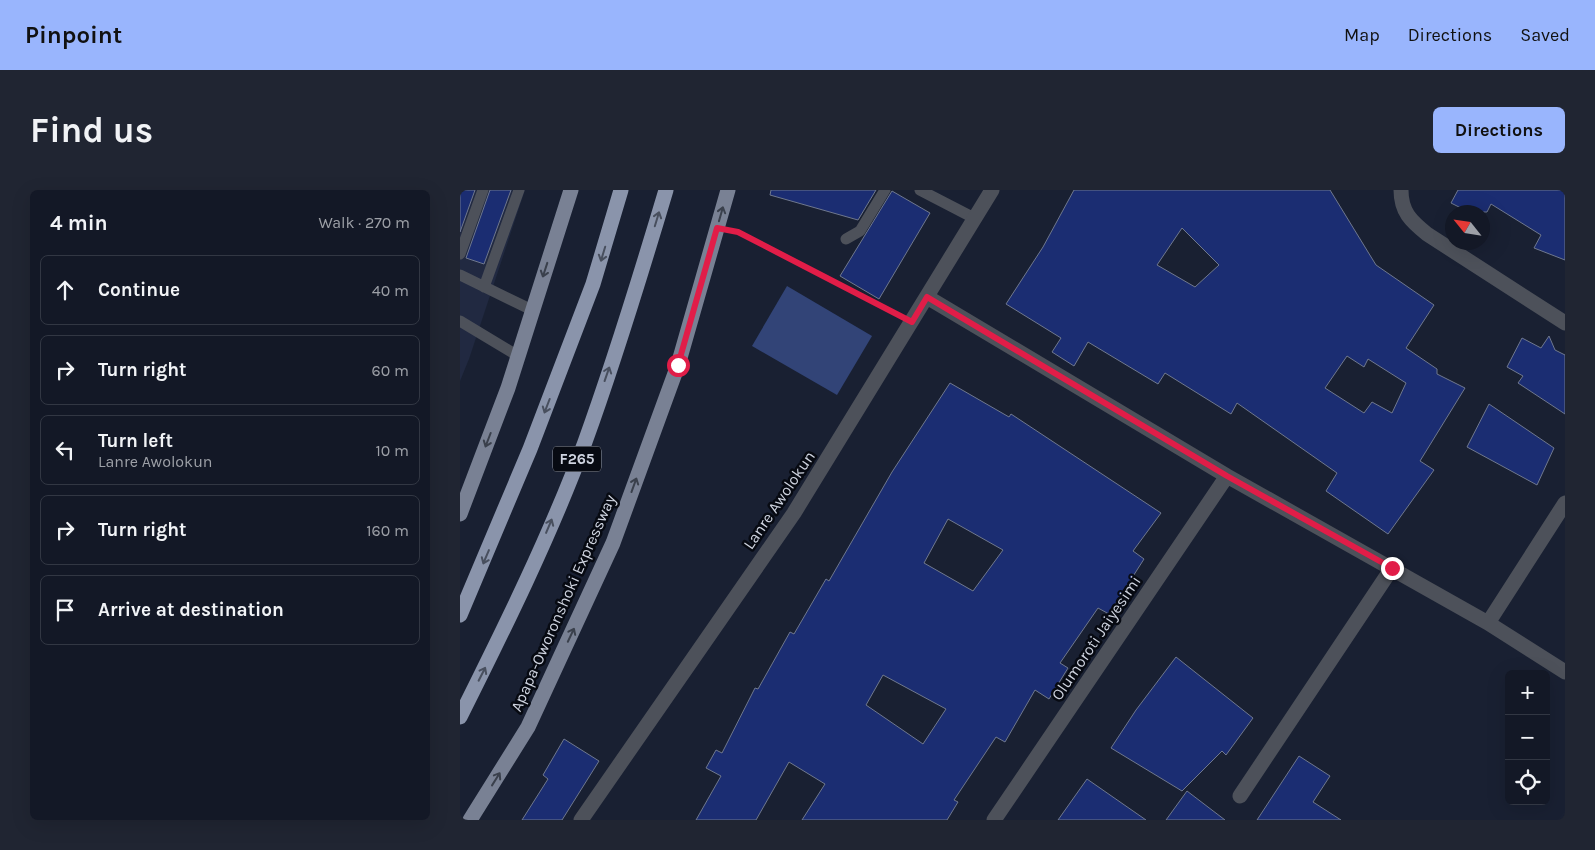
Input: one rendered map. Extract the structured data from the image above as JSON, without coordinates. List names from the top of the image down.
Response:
{
  "streets": {
    "highway": ["F265"],
    "main road": ["Apapa-Oworonshoki Expressway"],
    "street": ["Lanre Awolokun", "Olumoroti Jaiyesimi"]
  },
  "one_way": ["Apapa-Oworonshoki Expressway"],
  "north": "top left",
  "page": {
    "header": "Pinpoint",
    "nav": ["Map", "Directions", "Saved"],
    "buttons": "Directions",
    "title": "Find us",
    "heading": ["4 min", "Walk · 270 m"],
    "list": [
      ["Continue", "40 m"],
      ["Turn right", "60 m"],
      ["Turn left", "Lanre Awolokun", "10 m"],
      ["Turn right", "160 m"],
      "Arrive at destination"
    ],
    "map_buttons": ["+", "−"]
  }
}
